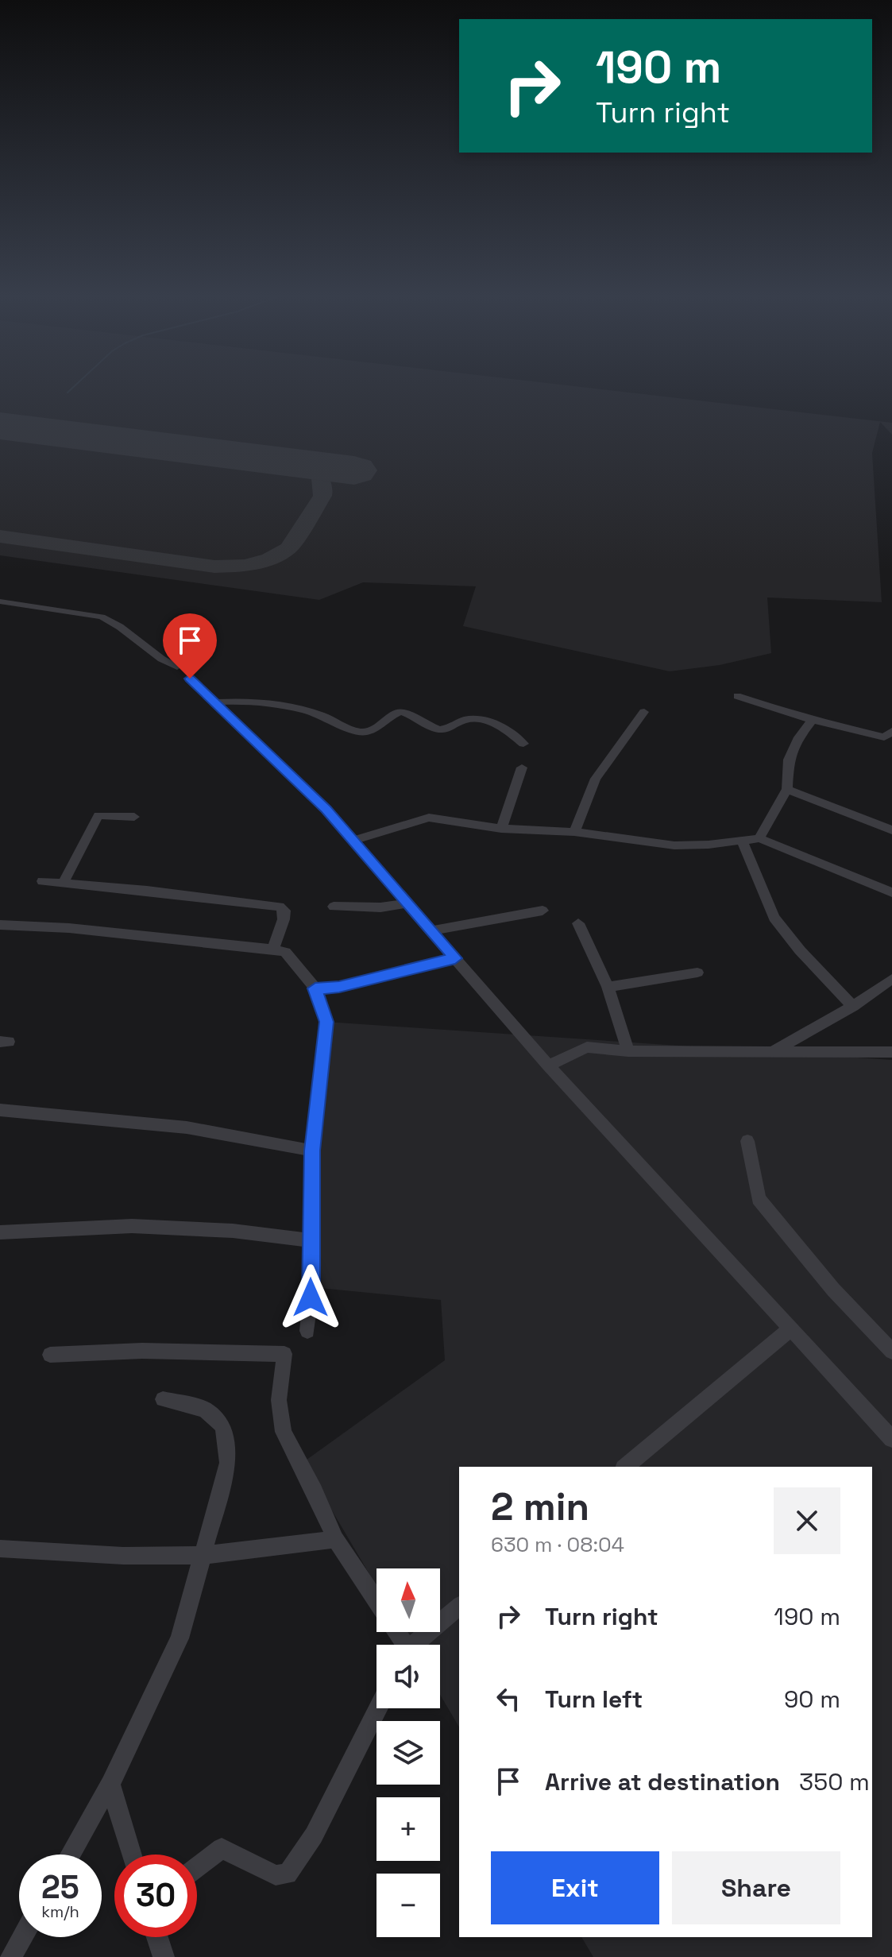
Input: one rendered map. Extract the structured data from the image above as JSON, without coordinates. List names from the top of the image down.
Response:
{
  "north": "top",
  "page": {
    "turn": ["190 m", "Turn right"],
    "heading": ["2 min", "630 m · 08:04"],
    "map_buttons": ["+", "−"],
    "list": [
      {
        "name": "Turn right",
        "value": "190 m"
      },
      {
        "name": "Turn left",
        "value": "90 m"
      },
      {
        "name": "Arrive at destination",
        "value": "350 m"
      }
    ],
    "buttons": ["Exit", "Share"],
    "speed": "25 km/h",
    "limit": "30"
  }
}
